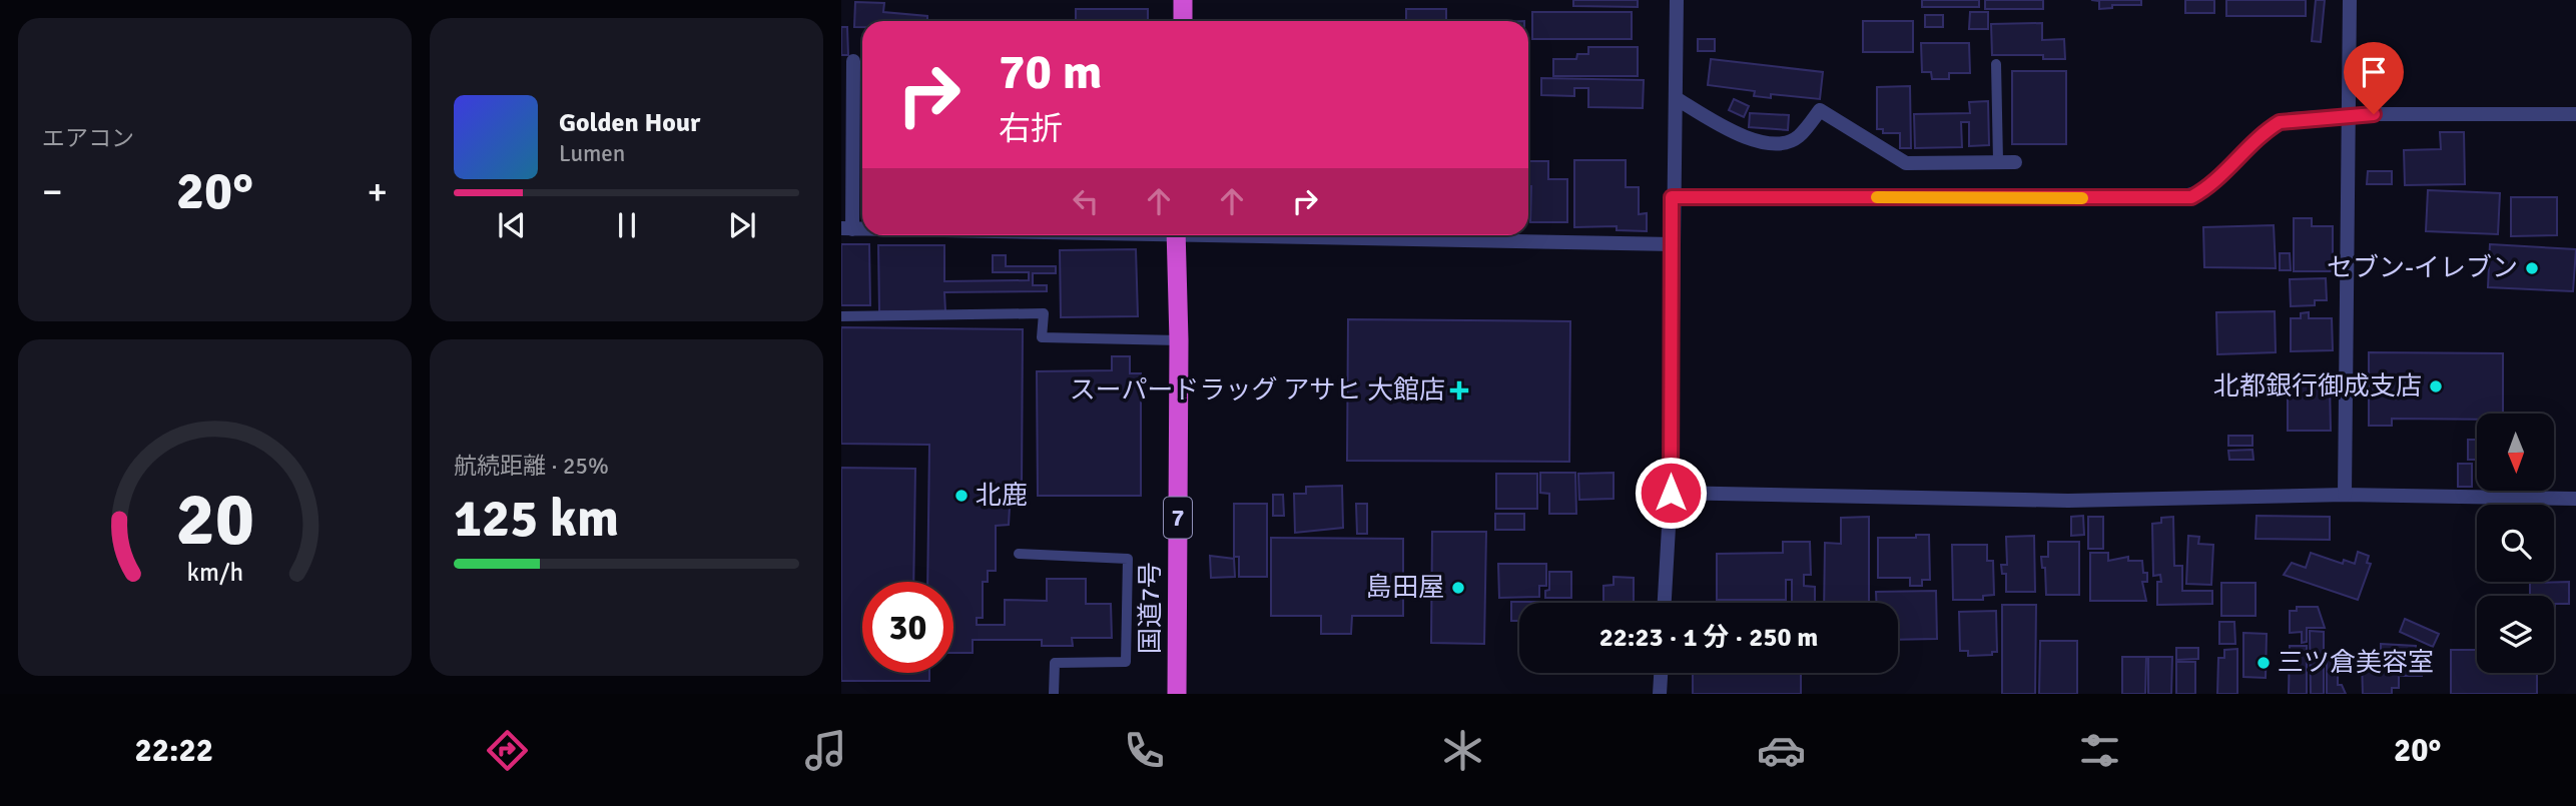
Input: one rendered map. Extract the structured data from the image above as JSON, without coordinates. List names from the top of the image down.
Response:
{
  "streets": {
    "highway": ["7", "国道7号"]
  },
  "places": {
    "other": [
      "セブン-イレブン",
      "北都銀行御成支店",
      "北鹿",
      "島田屋",
      "三ツ倉美容室"
    ],
    "health": ["スーパードラッグ アサヒ 大館店"]
  },
  "north": "bottom",
  "page": {
    "tile": [
      "エアコン",
      ["航続距離 · 25%", "125 km"]
    ],
    "turn": ["70 m", "右折"],
    "song": ["Golden Hour", "Lumen"],
    "heat": ["−", "20°", "+"],
    "limit": "30",
    "trip": "22:23 · 1 分 · 250 m",
    "tabs": ["22:22", "20°"],
    "gauge": ["20", "km/h"]
  }
}
